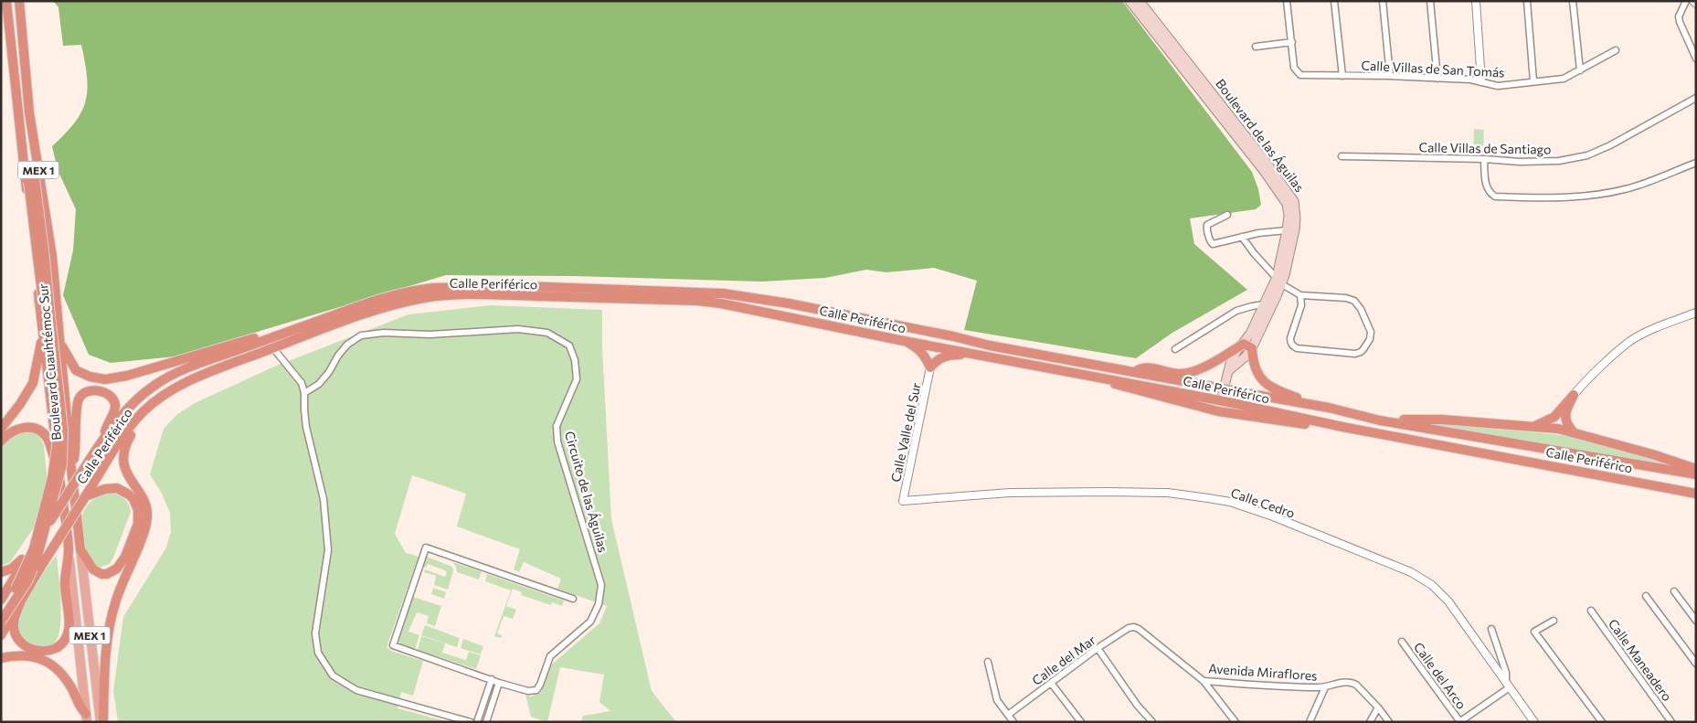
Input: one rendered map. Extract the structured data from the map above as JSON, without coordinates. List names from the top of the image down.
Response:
{
  "streets": {
    "highway": ["MEX 1", "Calle Periférico", "Boulevard Cuauhtémoc Sur"],
    "main road": ["Boulevard de las Águilas"],
    "street": [
      "Calle Villas de San Tomás",
      "Calle Villas de Santiago",
      "Calle Valle del Sur",
      "Circuito de las Águilas",
      "Calle Cedro",
      "Calle del Mar",
      "Calle Maneadero",
      "Avenida Miraflores",
      "Calle del Arco"
    ]
  },
  "crossings": [
    ["Calle Valle del Sur", "Calle Cedro"],
    ["Calle del Mar", "Avenida Miraflores"]
  ]
}
